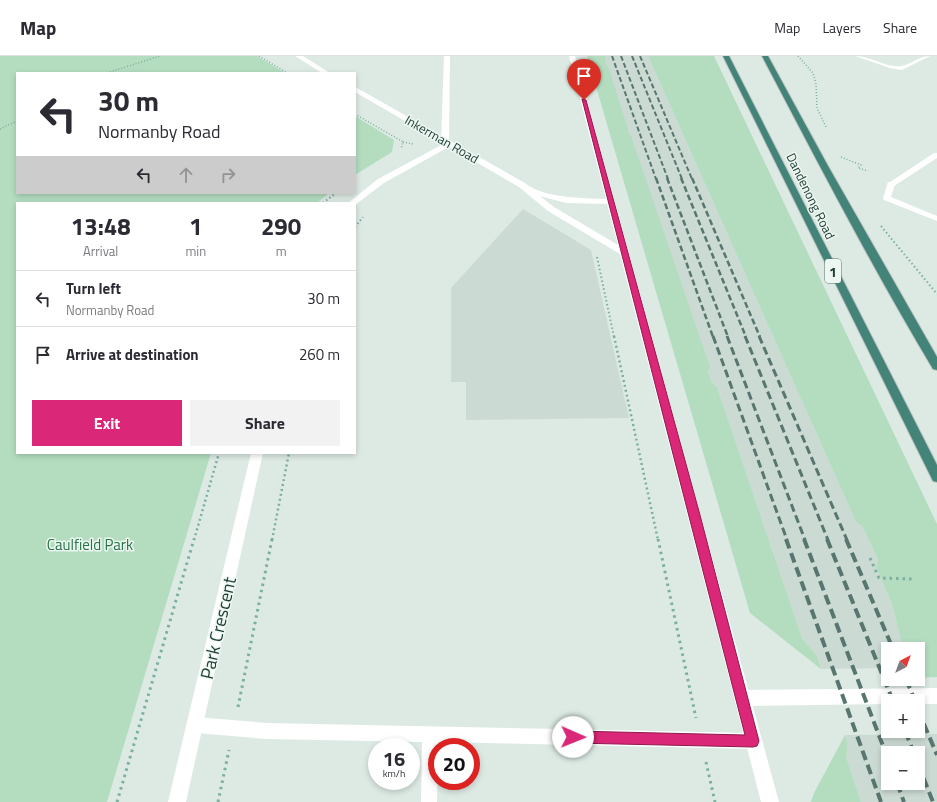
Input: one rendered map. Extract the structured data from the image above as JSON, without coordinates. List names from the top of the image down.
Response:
{
  "streets": {
    "highway": ["Dandenong Road", "1"],
    "street": ["Inkerman Road", "Park Crescent"]
  },
  "parks": ["Caulfield Park"],
  "north": "top right",
  "page": {
    "header": "Map",
    "nav": ["Map", "Layers", "Share"],
    "turn": ["30 m", "Normanby Road"],
    "eta": [
      "13:48",
      "Arrival",
      "1",
      "min",
      "290",
      "m"
    ],
    "list": [
      {
        "name": "Turn left",
        "note": "Normanby Road",
        "value": "30 m"
      },
      {
        "name": "Arrive at destination",
        "value": "260 m"
      }
    ],
    "buttons": ["Exit", "Share"],
    "map_buttons": ["+", "−"],
    "speed": "16 km/h",
    "limit": "20"
  }
}
